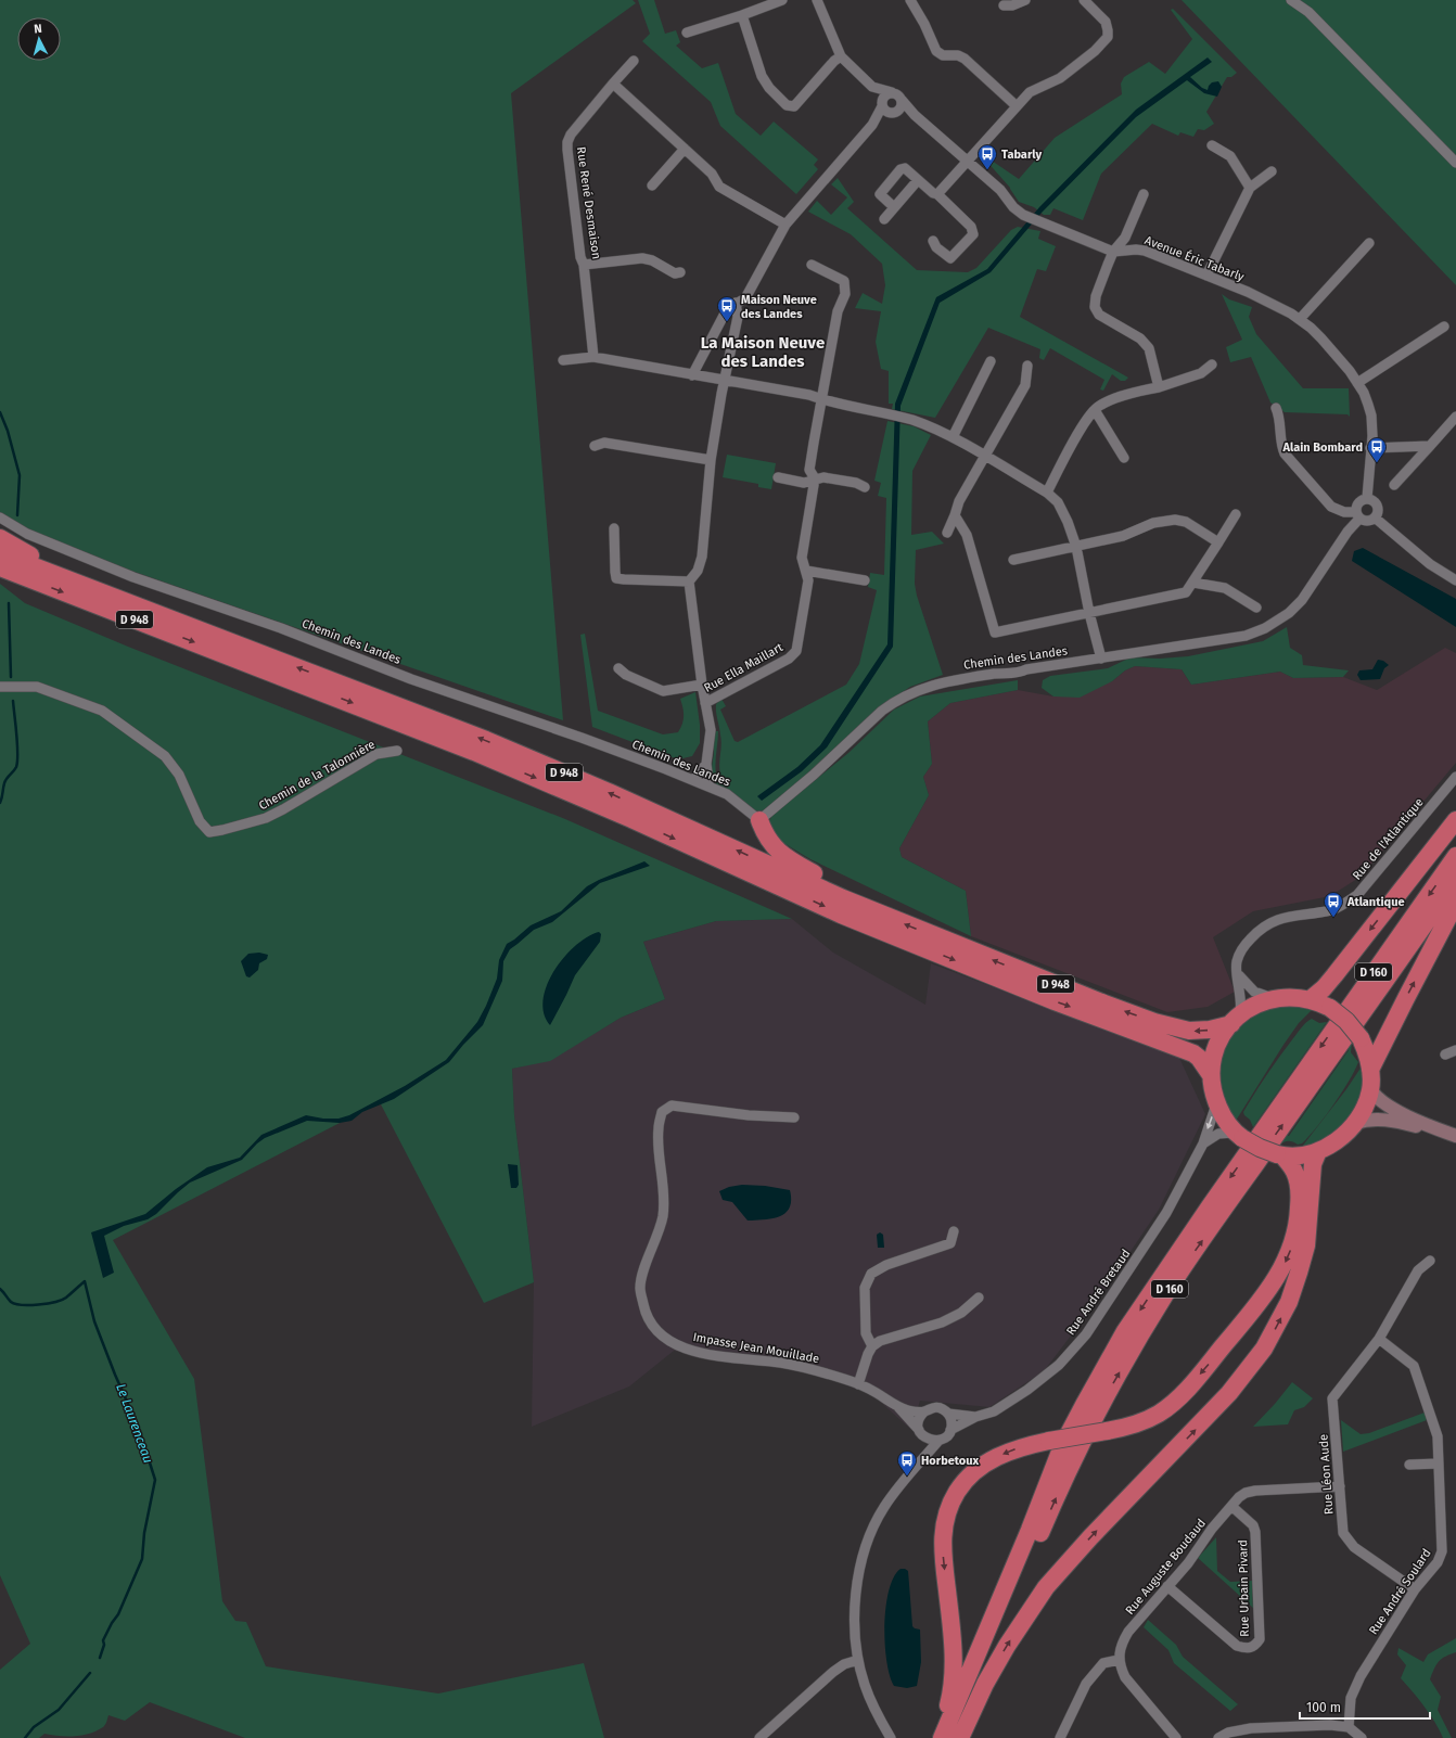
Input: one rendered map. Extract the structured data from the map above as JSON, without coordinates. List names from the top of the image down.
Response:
{
  "streets": {
    "highway": ["D 948", "D 160"],
    "street": [
      "Rue René Desmaison",
      "Avenue Éric Tabarly",
      "Chemin des Landes",
      "Rue Ella Maillart",
      "Chemin de la Talonnière",
      "Rue de l'Atlantique",
      "Rue André Bretaud",
      "Impasse Jean Mouillade",
      "Rue Léon Aude",
      "Rue Auguste Boudaud",
      "Rue Urbain Pivard",
      "Rue André Soulard"
    ]
  },
  "crossings": [
    ["Avenue Éric Tabarly", "Chemin des Landes"],
    ["D 948", "Rue de l'Atlantique"],
    ["Rue Léon Aude", "Rue Auguste Boudaud"],
    ["Rue Léon Aude", "Rue André Soulard"],
    ["Rue Auguste Boudaud", "Rue Urbain Pivard"]
  ],
  "districts": ["La Maison Neuve des Landes"],
  "water": ["Le Laurenceau"],
  "places": {
    "bus stop": [
      "Tabarly",
      "Maison Neuve des Landes",
      "Alain Bombard",
      "Atlantique",
      "Horbetoux"
    ]
  },
  "scale_bar": "100 m",
  "north": "top"
}
